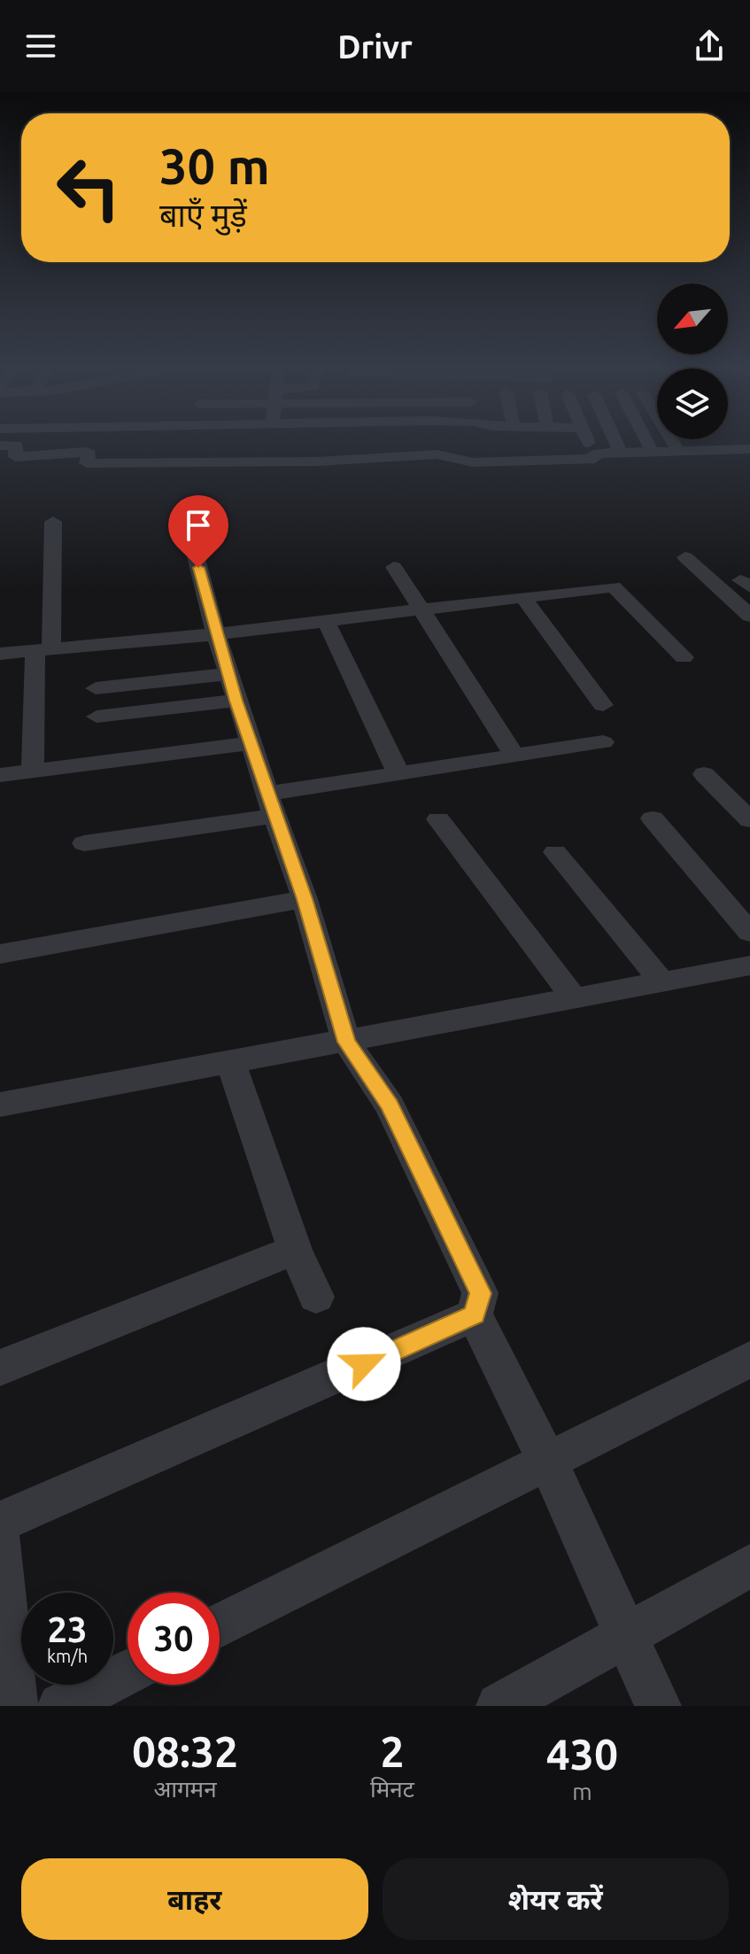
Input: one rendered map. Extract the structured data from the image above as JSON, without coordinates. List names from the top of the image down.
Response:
{
  "north": "bottom left",
  "page": {
    "header": "Drivr",
    "turn": ["30 m", "बाएँ मुड़ें"],
    "speed": "23 km/h",
    "limit": "30",
    "eta": [
      "08:32",
      "आगमन",
      "2",
      "मिनट",
      "430",
      "m"
    ],
    "buttons": ["बाहर", "शेयर करें"]
  }
}
